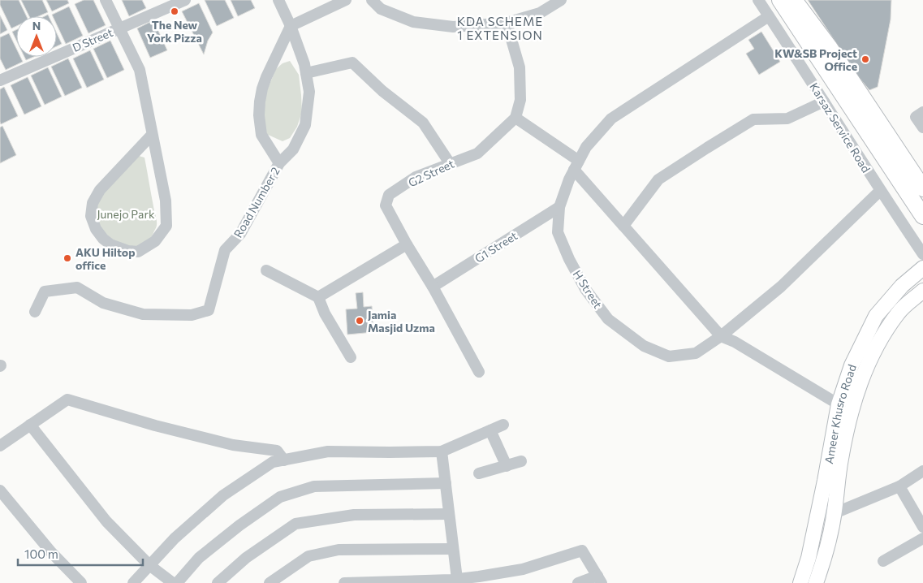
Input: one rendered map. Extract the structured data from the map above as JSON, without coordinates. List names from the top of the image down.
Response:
{
  "streets": {
    "main road": ["Ameer Khusro Road"],
    "street": [
      "D Street",
      "Karsaz Service Road",
      "G2 Street",
      "Road Number 2",
      "G1 Street",
      "H Street"
    ]
  },
  "crossings": [
    ["Karsaz Service Road", "H Street"],
    ["G2 Street", "G1 Street"],
    ["G1 Street", "H Street"]
  ],
  "districts": ["KDA SCHEME 1 EXTENSION"],
  "parks": ["Junejo Park"],
  "places": [
    "The New York Pizza",
    "KW&SB Project Office",
    "AKU Hiltop office",
    "Jamia Masjid Uzma"
  ],
  "scale_bar": "100 m",
  "north": "top"
}
